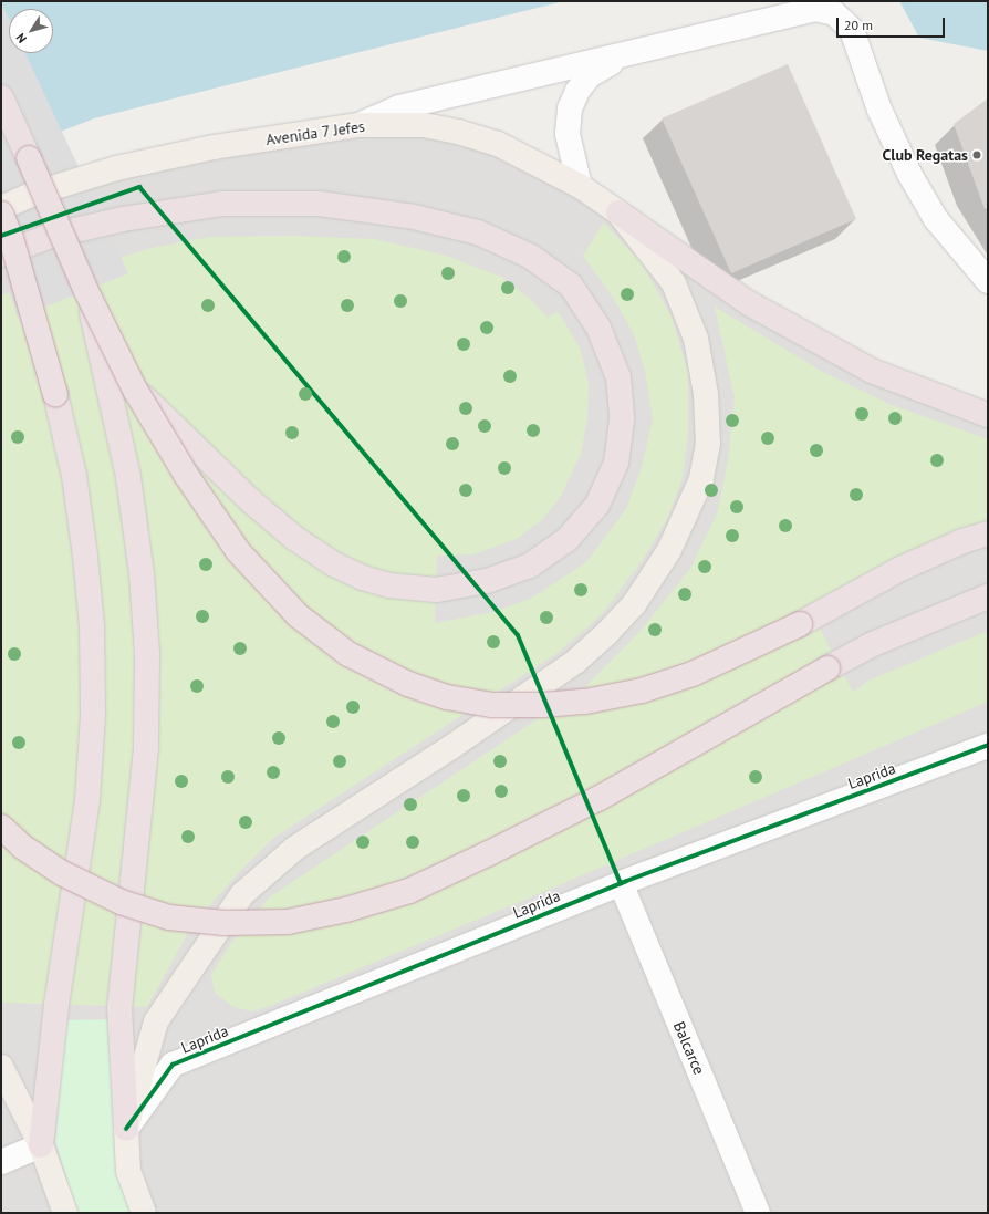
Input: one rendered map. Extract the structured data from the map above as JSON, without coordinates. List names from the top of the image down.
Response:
{
  "streets": {
    "main road": ["Avenida 7 Jefes"],
    "street": ["Laprida", "Balcarce"]
  },
  "crossings": [
    ["Avenida 7 Jefes", "Laprida"],
    ["Laprida", "Balcarce"]
  ],
  "places": ["Club Regatas"],
  "scale_bar": "20 m",
  "north": "bottom left"
}
